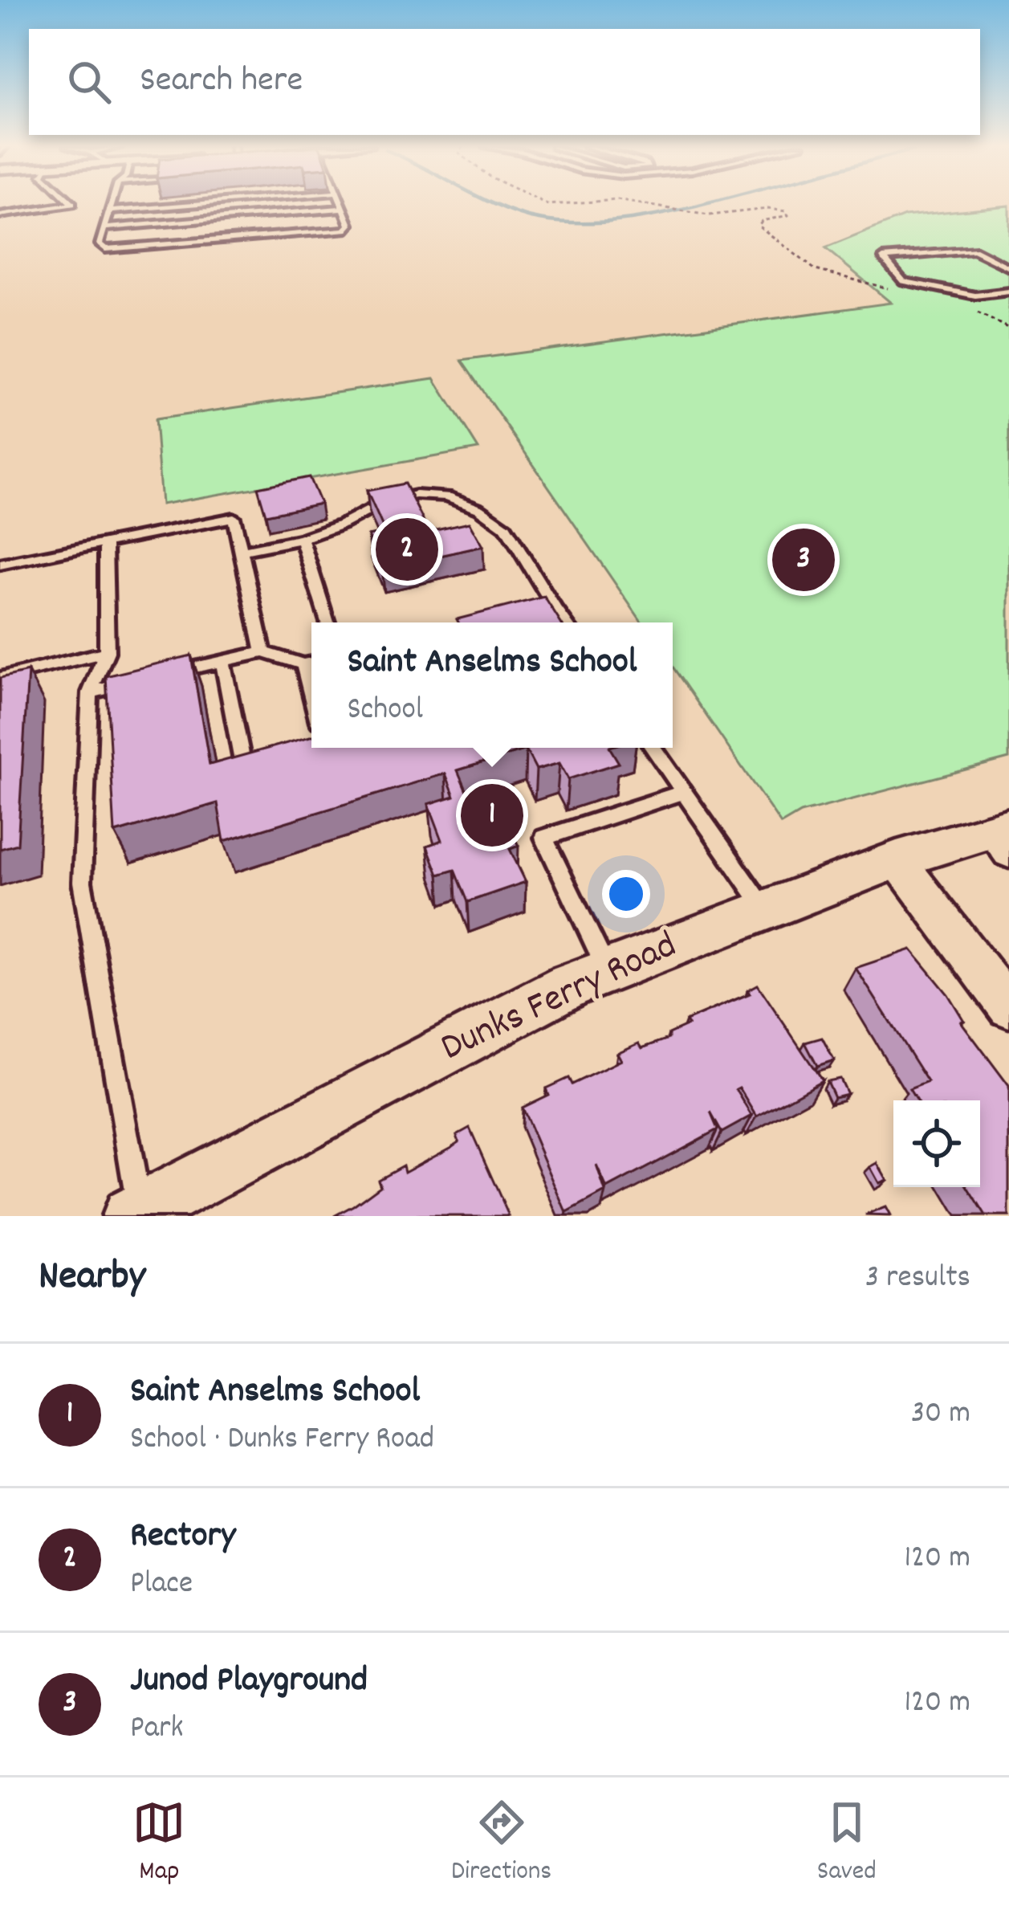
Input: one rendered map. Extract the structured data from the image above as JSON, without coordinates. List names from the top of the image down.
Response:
{
  "streets": {
    "street": ["Dunks Ferry Road"]
  },
  "page": {
    "search": "Search here",
    "pins": ["2", "3", "1"],
    "popup": ["Saint Anselms School", "School"],
    "heading": ["Nearby", "3 results"],
    "list": [
      {
        "mark": "1",
        "name": "Saint Anselms School",
        "note": "School · Dunks Ferry Road",
        "value": "30 m"
      },
      {
        "mark": "2",
        "name": "Rectory",
        "note": "Place",
        "value": "120 m"
      },
      {
        "mark": "3",
        "name": "Junod Playground",
        "note": "Park",
        "value": "120 m"
      }
    ],
    "nav": ["Map", "Directions", "Saved"]
  }
}
